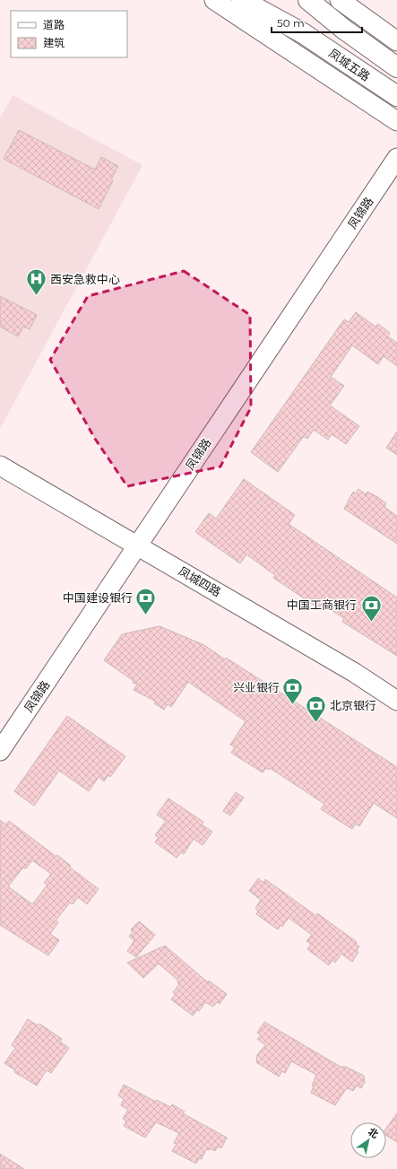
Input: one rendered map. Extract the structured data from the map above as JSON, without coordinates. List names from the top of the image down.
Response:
{
  "streets": {
    "main road": ["凤城五路"],
    "street": ["凤锦路", "凤城四路"]
  },
  "crossings": [
    ["凤锦路", "凤城四路"]
  ],
  "places": {
    "hospital": ["西安急救中心"],
    "bank": [
      "中国建设银行",
      "中国工商银行",
      "兴业银行",
      "北京银行"
    ]
  },
  "legend": ["道路", "建筑"],
  "scale_bar": "50 m",
  "north": "top right"
}
